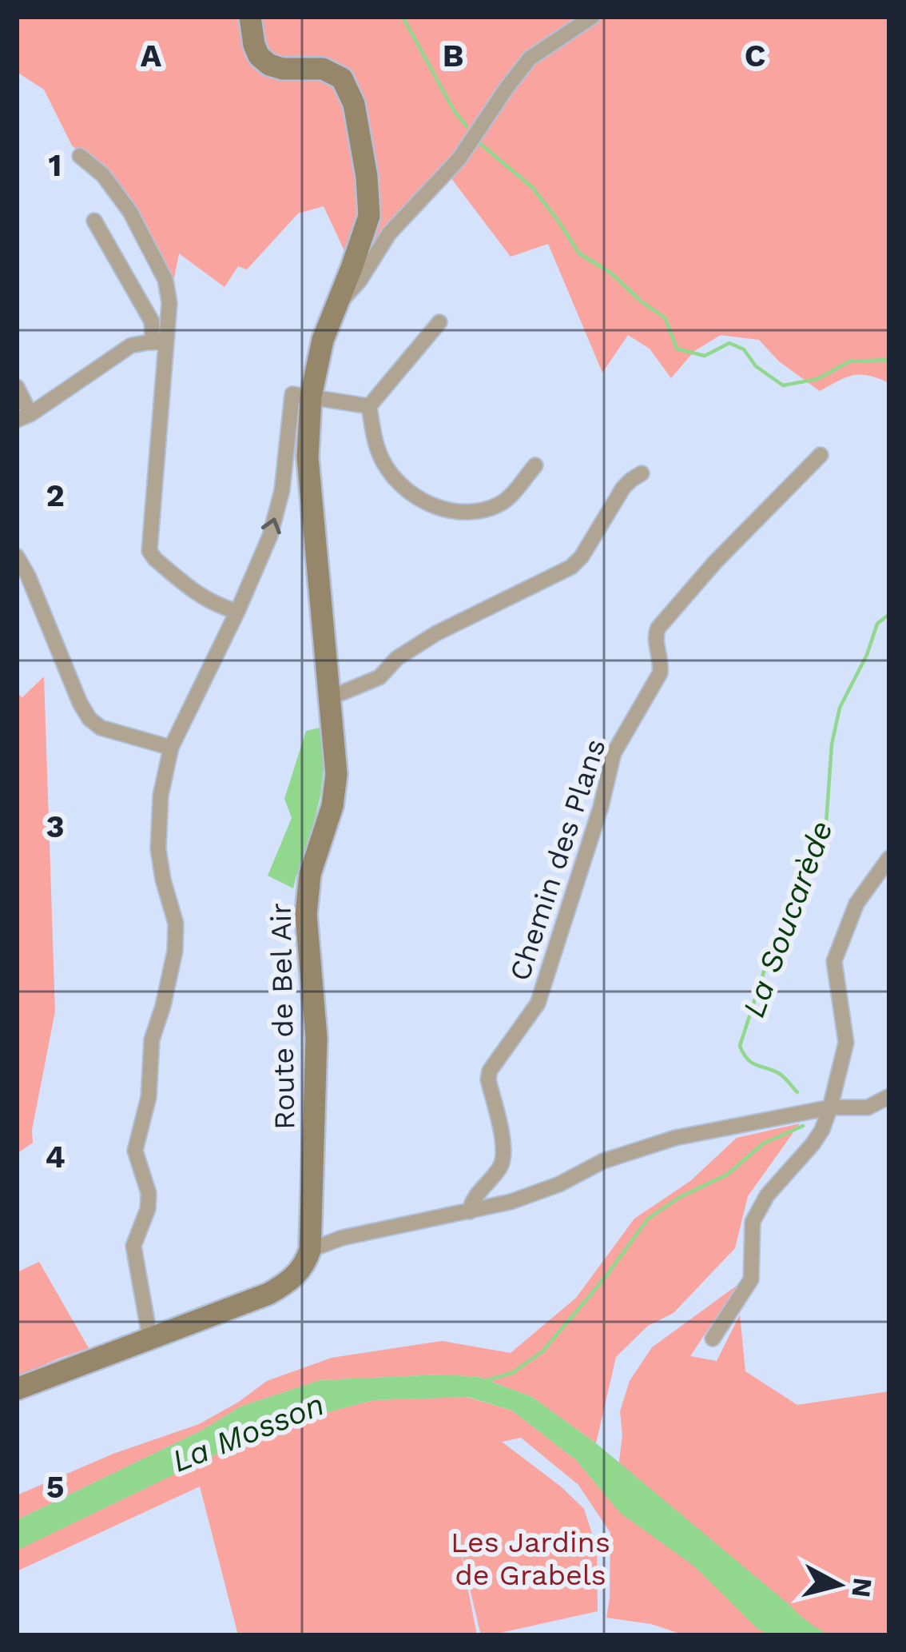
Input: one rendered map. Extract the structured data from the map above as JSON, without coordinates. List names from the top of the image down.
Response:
{
  "streets": {
    "street": ["Chemin des Plans", "Route de Bel Air"]
  },
  "water": ["La Soucarède", "La Mosson"],
  "parks": ["Les Jardins de Grabels"],
  "north": "right",
  "grid": {
    "columns": ["A", "B", "C"],
    "rows": [
      "1",
      "2",
      "3",
      "4",
      "5"
    ]
  }
}
